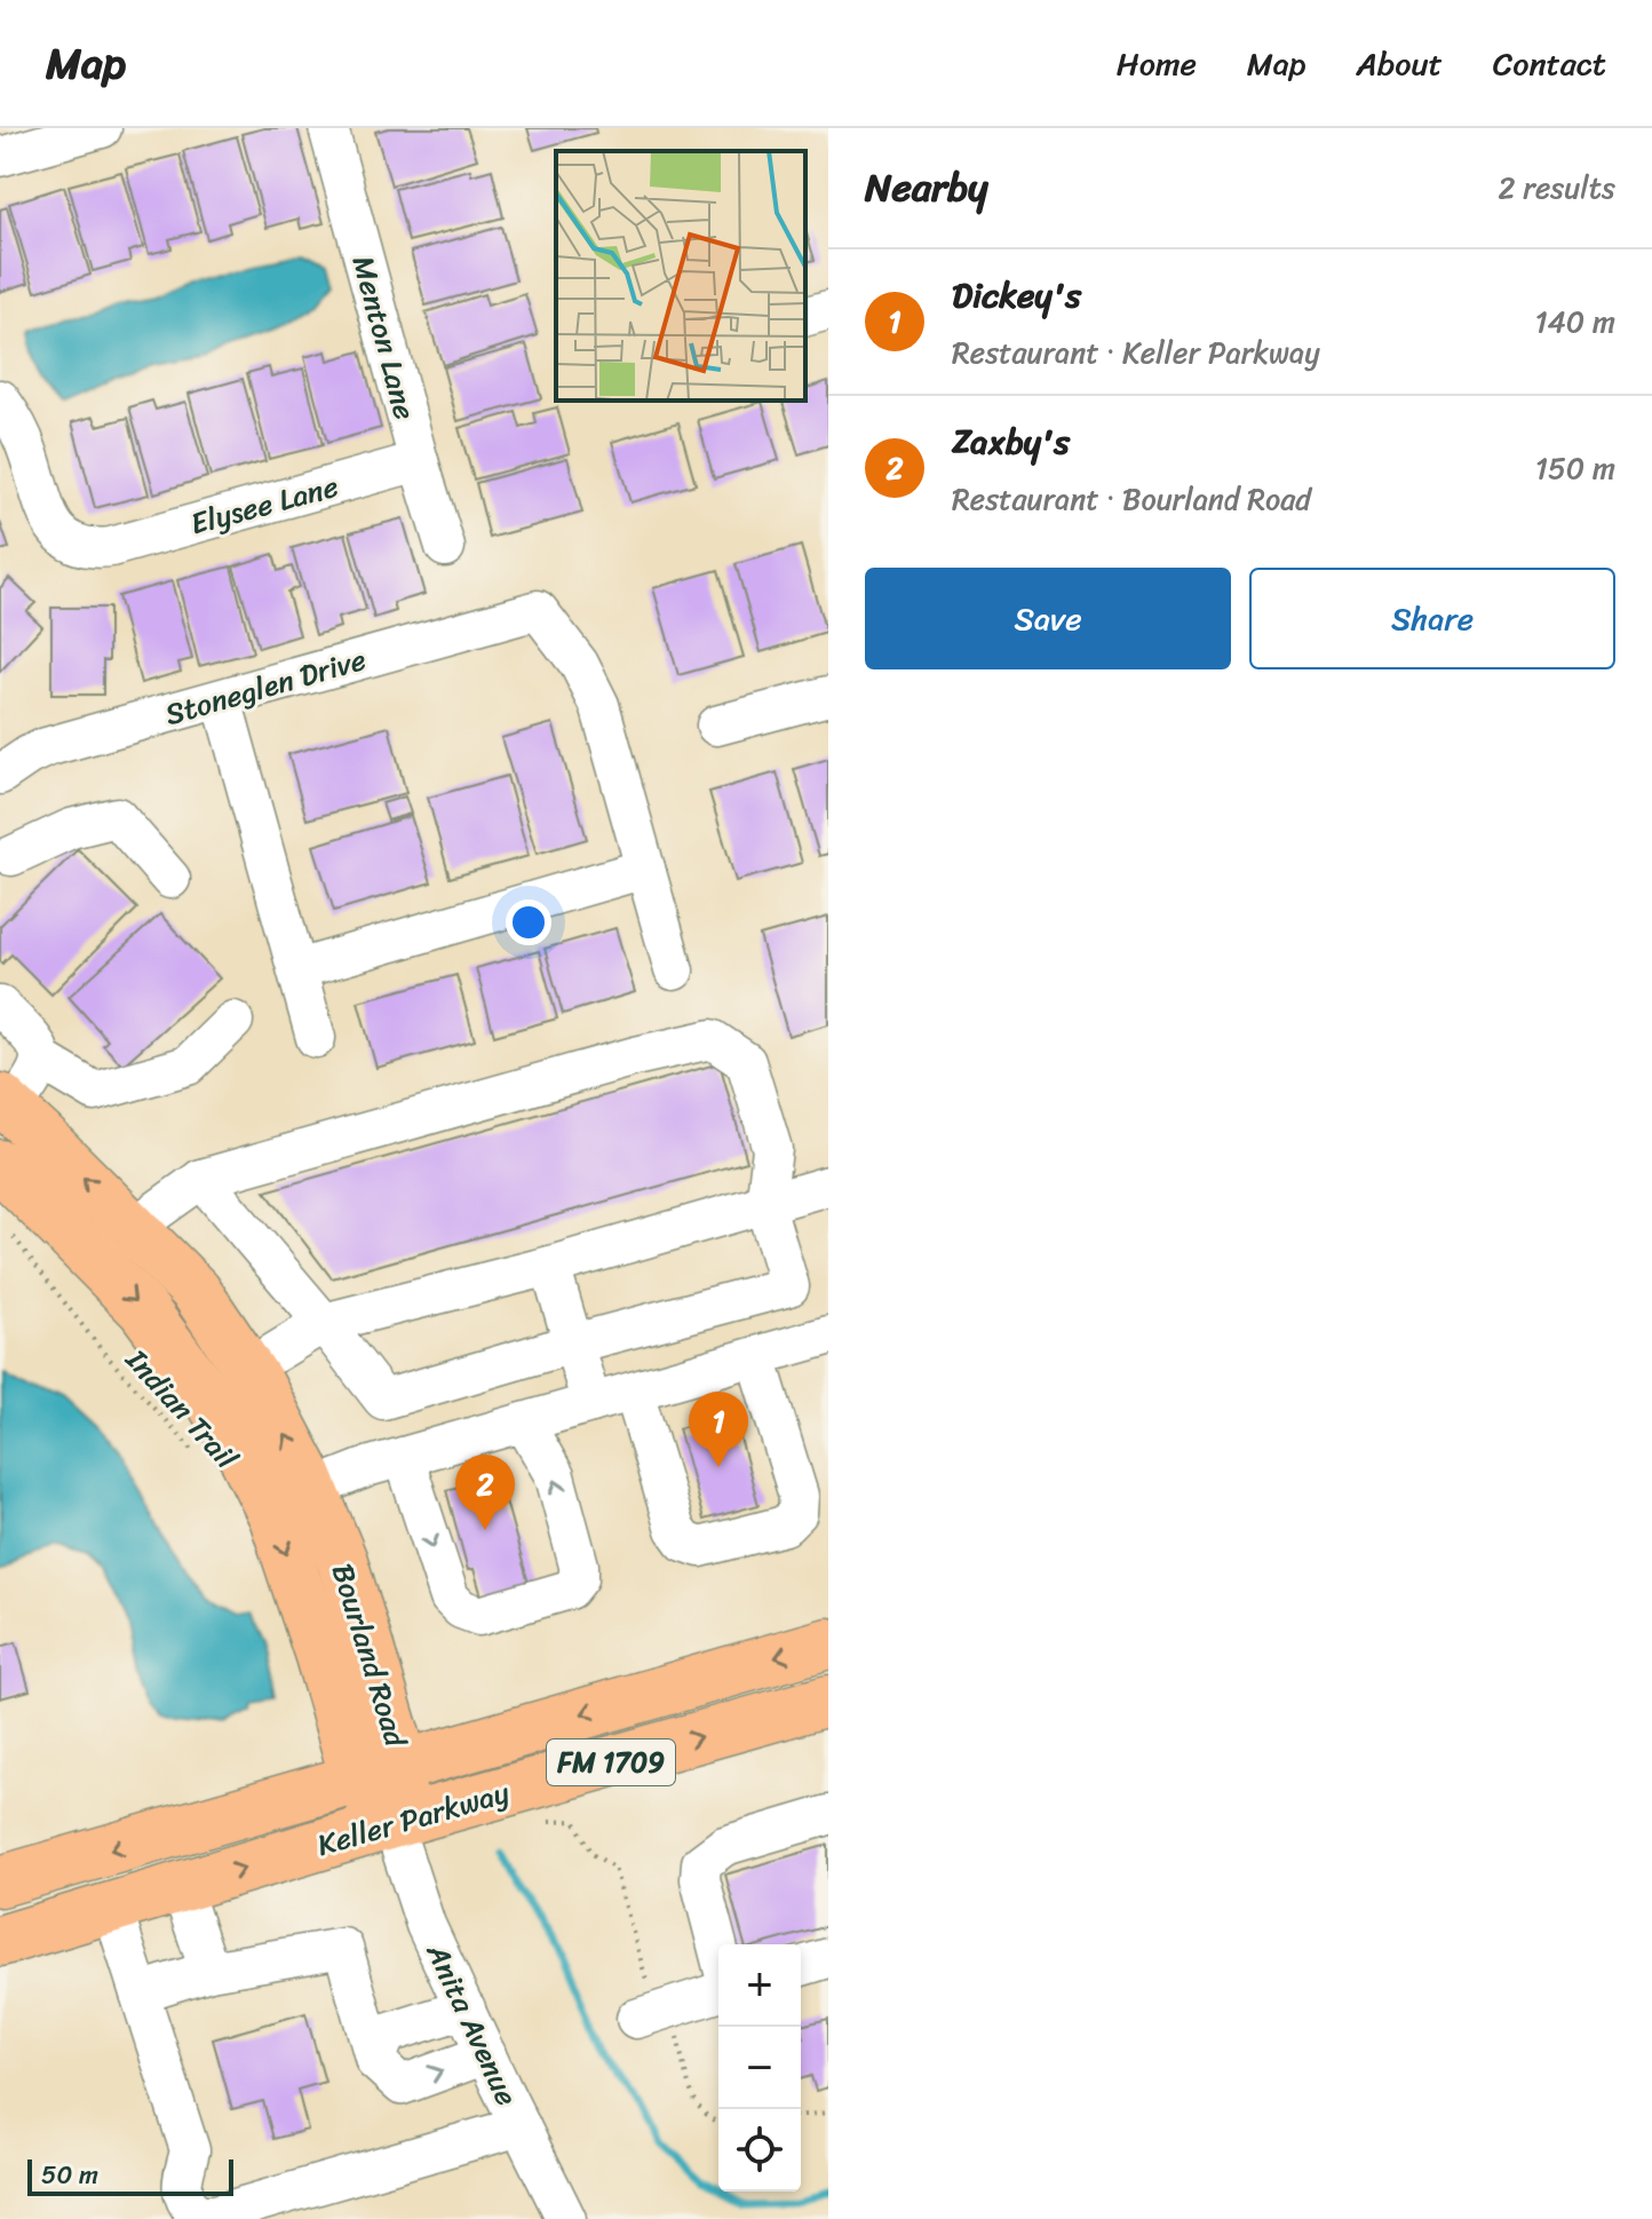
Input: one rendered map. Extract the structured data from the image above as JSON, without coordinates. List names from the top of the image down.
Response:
{
  "streets": {
    "main road": ["Bourland Road", "FM 1709", "Keller Parkway"],
    "street": [
      "Menton Lane",
      "Elysee Lane",
      "Stoneglen Drive",
      "Anita Avenue"
    ],
    "path": ["Indian Trail"]
  },
  "crossings": [
    ["Menton Lane", "Elysee Lane"],
    ["Bourland Road", "Keller Parkway"],
    ["Bourland Road", "Anita Avenue"],
    ["Keller Parkway", "Anita Avenue"]
  ],
  "scale_bar": "50 m",
  "page": {
    "header": "Map",
    "nav": [
      "Home",
      "Map",
      "About",
      "Contact"
    ],
    "heading": ["Nearby", "2 results"],
    "list": [
      {
        "mark": "1",
        "name": "Dickey's",
        "note": "Restaurant · Keller Parkway",
        "value": "140 m"
      },
      {
        "mark": "2",
        "name": "Zaxby's",
        "note": "Restaurant · Bourland Road",
        "value": "150 m"
      }
    ],
    "buttons": ["Save", "Share"],
    "pins": ["1", "2"],
    "map_buttons": ["+", "−"],
    "scale": "50 m"
  }
}
